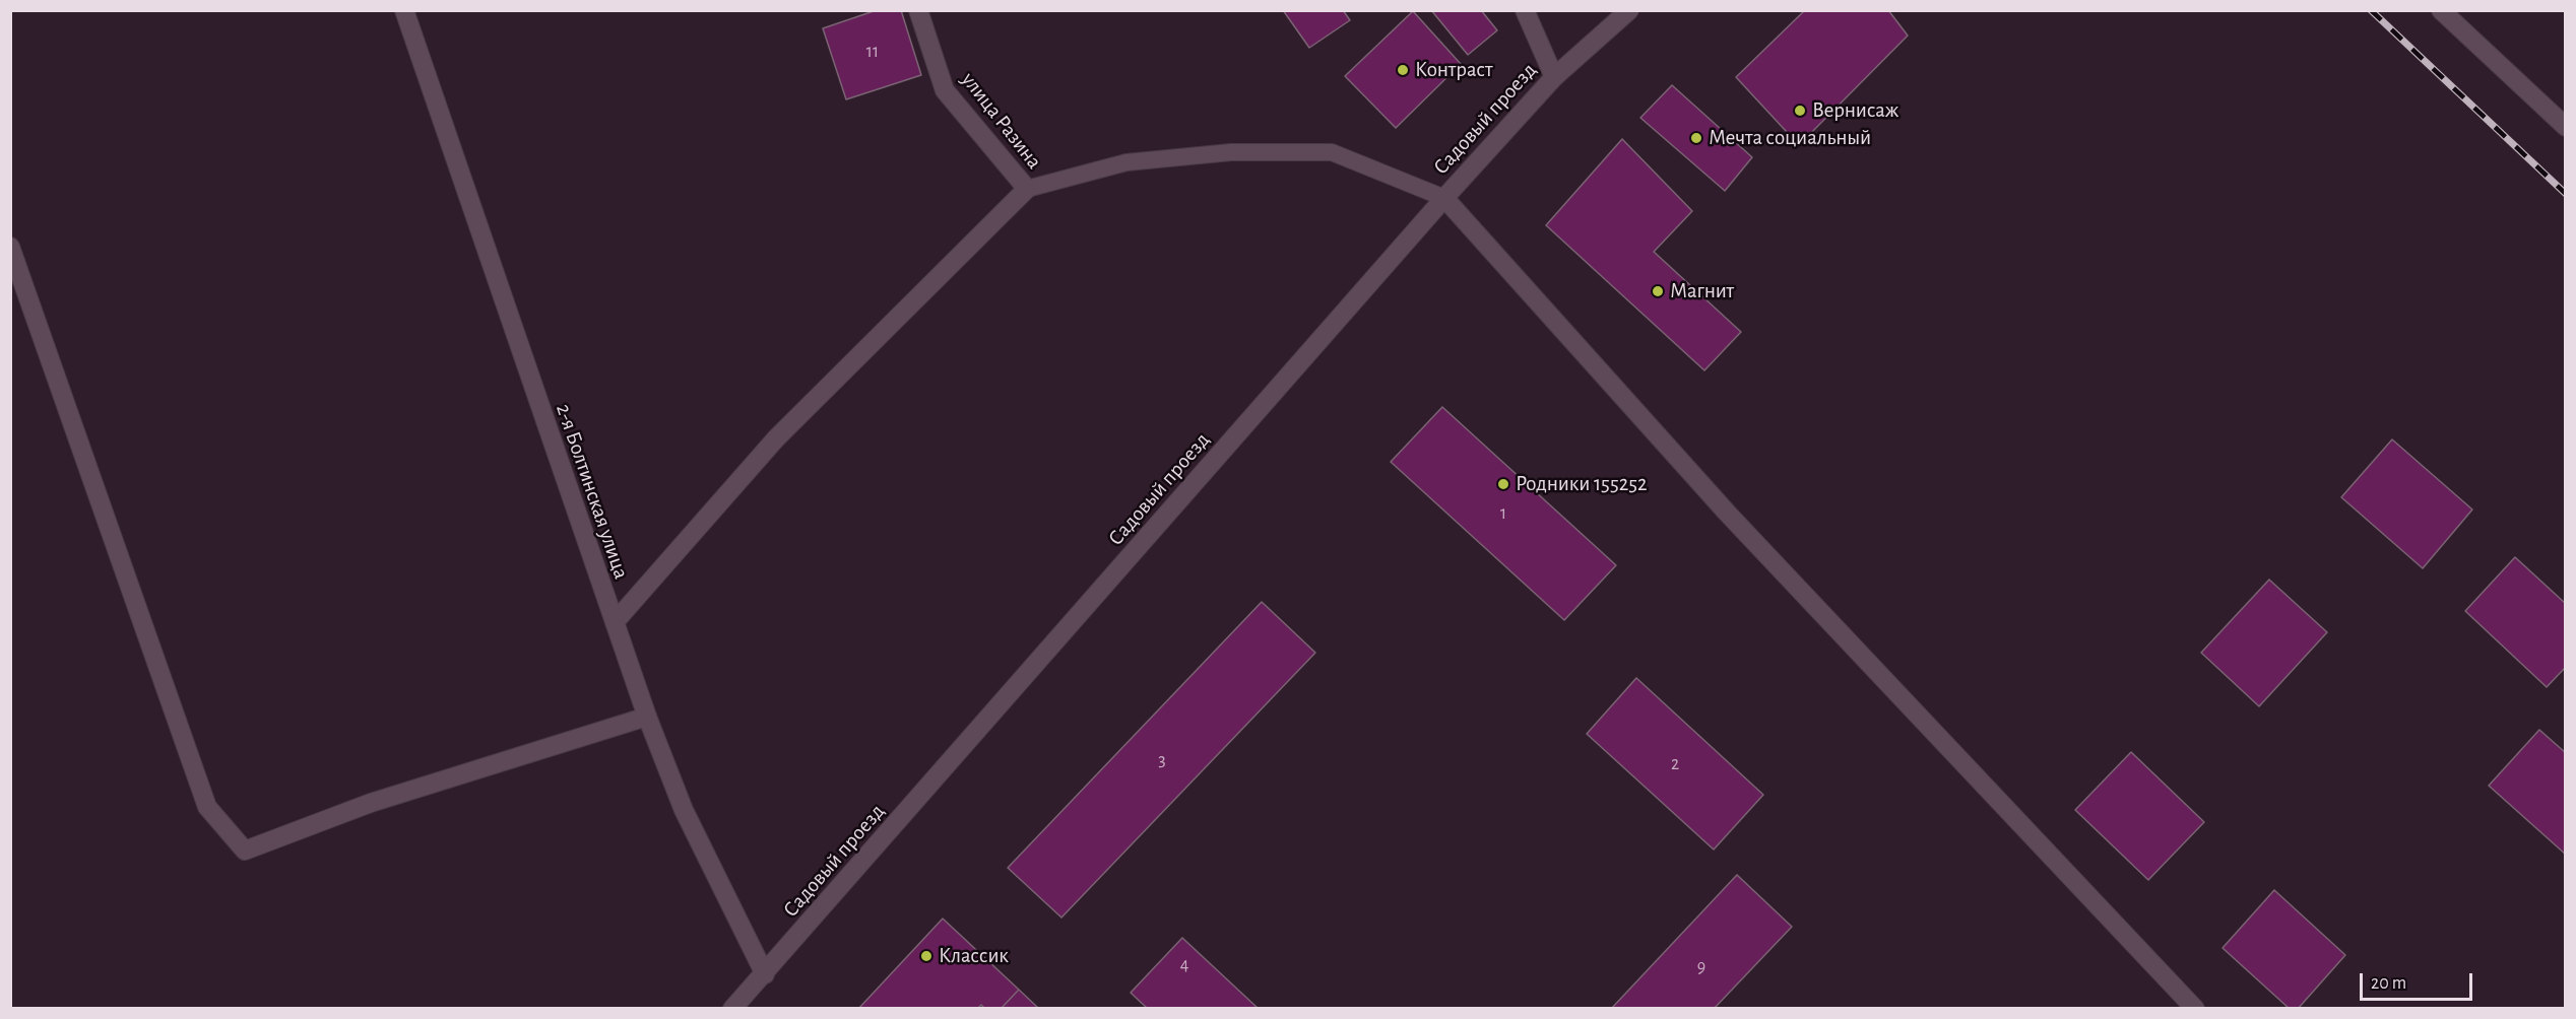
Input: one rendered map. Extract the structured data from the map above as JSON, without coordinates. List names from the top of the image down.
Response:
{
  "streets": {
    "street": ["Садовый проезд", "улица Разина", "2-я Болтинская улица"]
  },
  "crossings": [
    ["Садовый проезд", "2-я Болтинская улица"]
  ],
  "places": [
    "Контраст",
    "Вернисаж",
    "Мечта социальный",
    "Магнит",
    "Родники 155252",
    "Классик"
  ],
  "house_numbers": [
    "11",
    "1",
    "3",
    "2",
    "4",
    "9"
  ],
  "scale_bar": "20 m"
}
